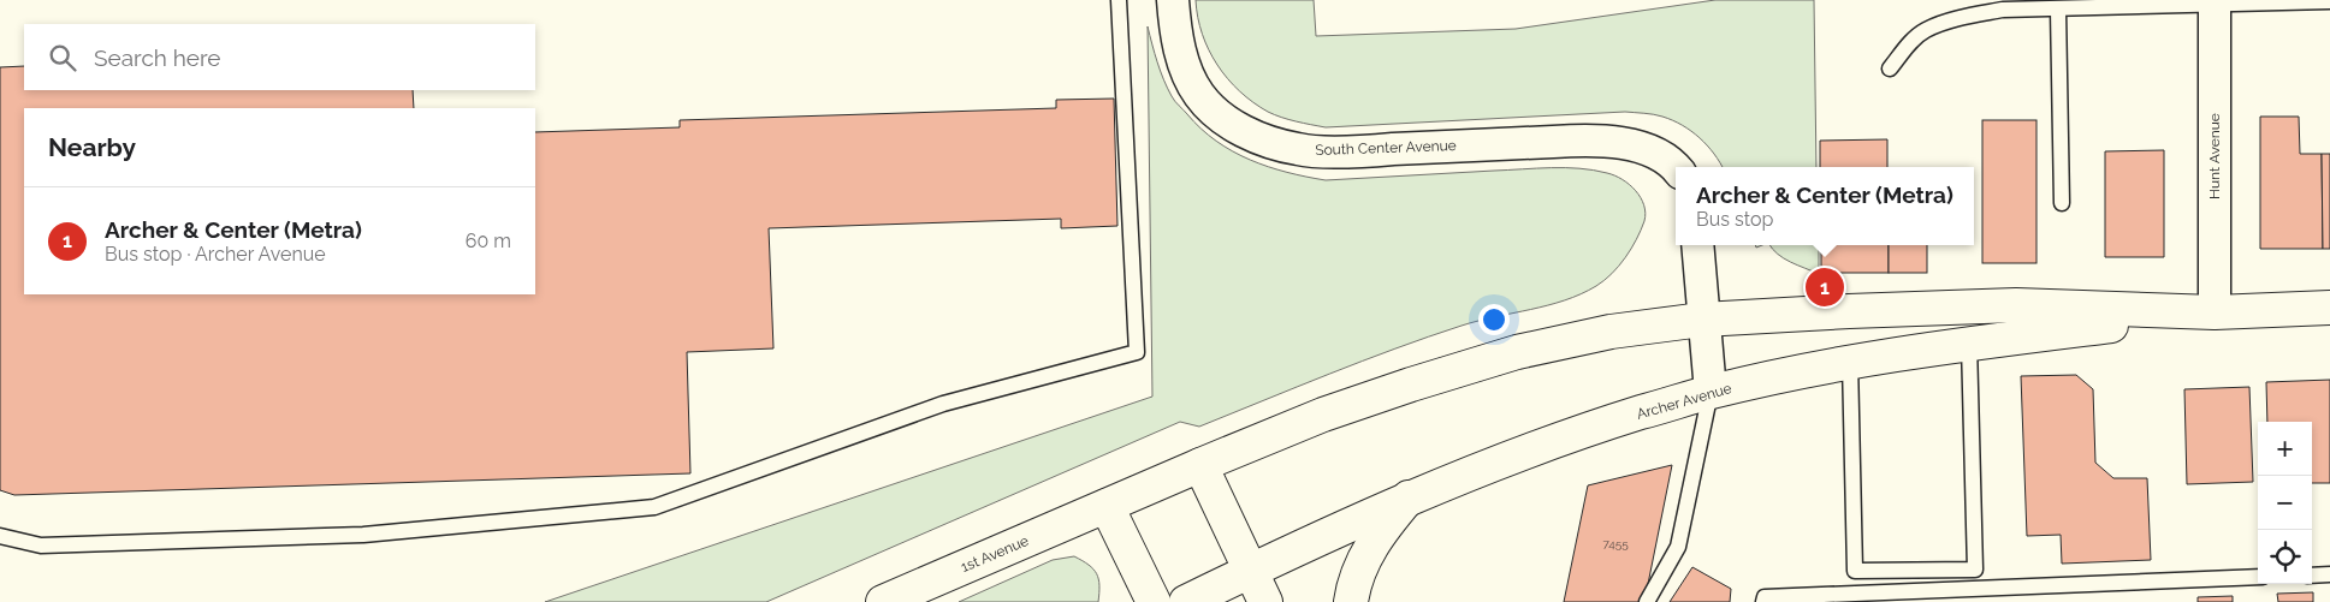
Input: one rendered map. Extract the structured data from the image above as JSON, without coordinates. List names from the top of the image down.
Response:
{
  "streets": {
    "main road": ["Archer Avenue", "1st Avenue"],
    "street": ["South Center Avenue", "Hunt Avenue"]
  },
  "crossings": [
    ["Hunt Avenue", "Archer Avenue"],
    ["Archer Avenue", "1st Avenue"]
  ],
  "house_numbers": ["7455"],
  "page": {
    "search": "Search here",
    "heading": "Nearby",
    "popup": ["Archer & Center (Metra)", "Bus stop"],
    "list": [
      {
        "mark": "1",
        "name": "Archer & Center (Metra)",
        "note": "Bus stop · Archer Avenue",
        "value": "60 m"
      }
    ],
    "pins": "1",
    "map_buttons": ["+", "−"]
  }
}
